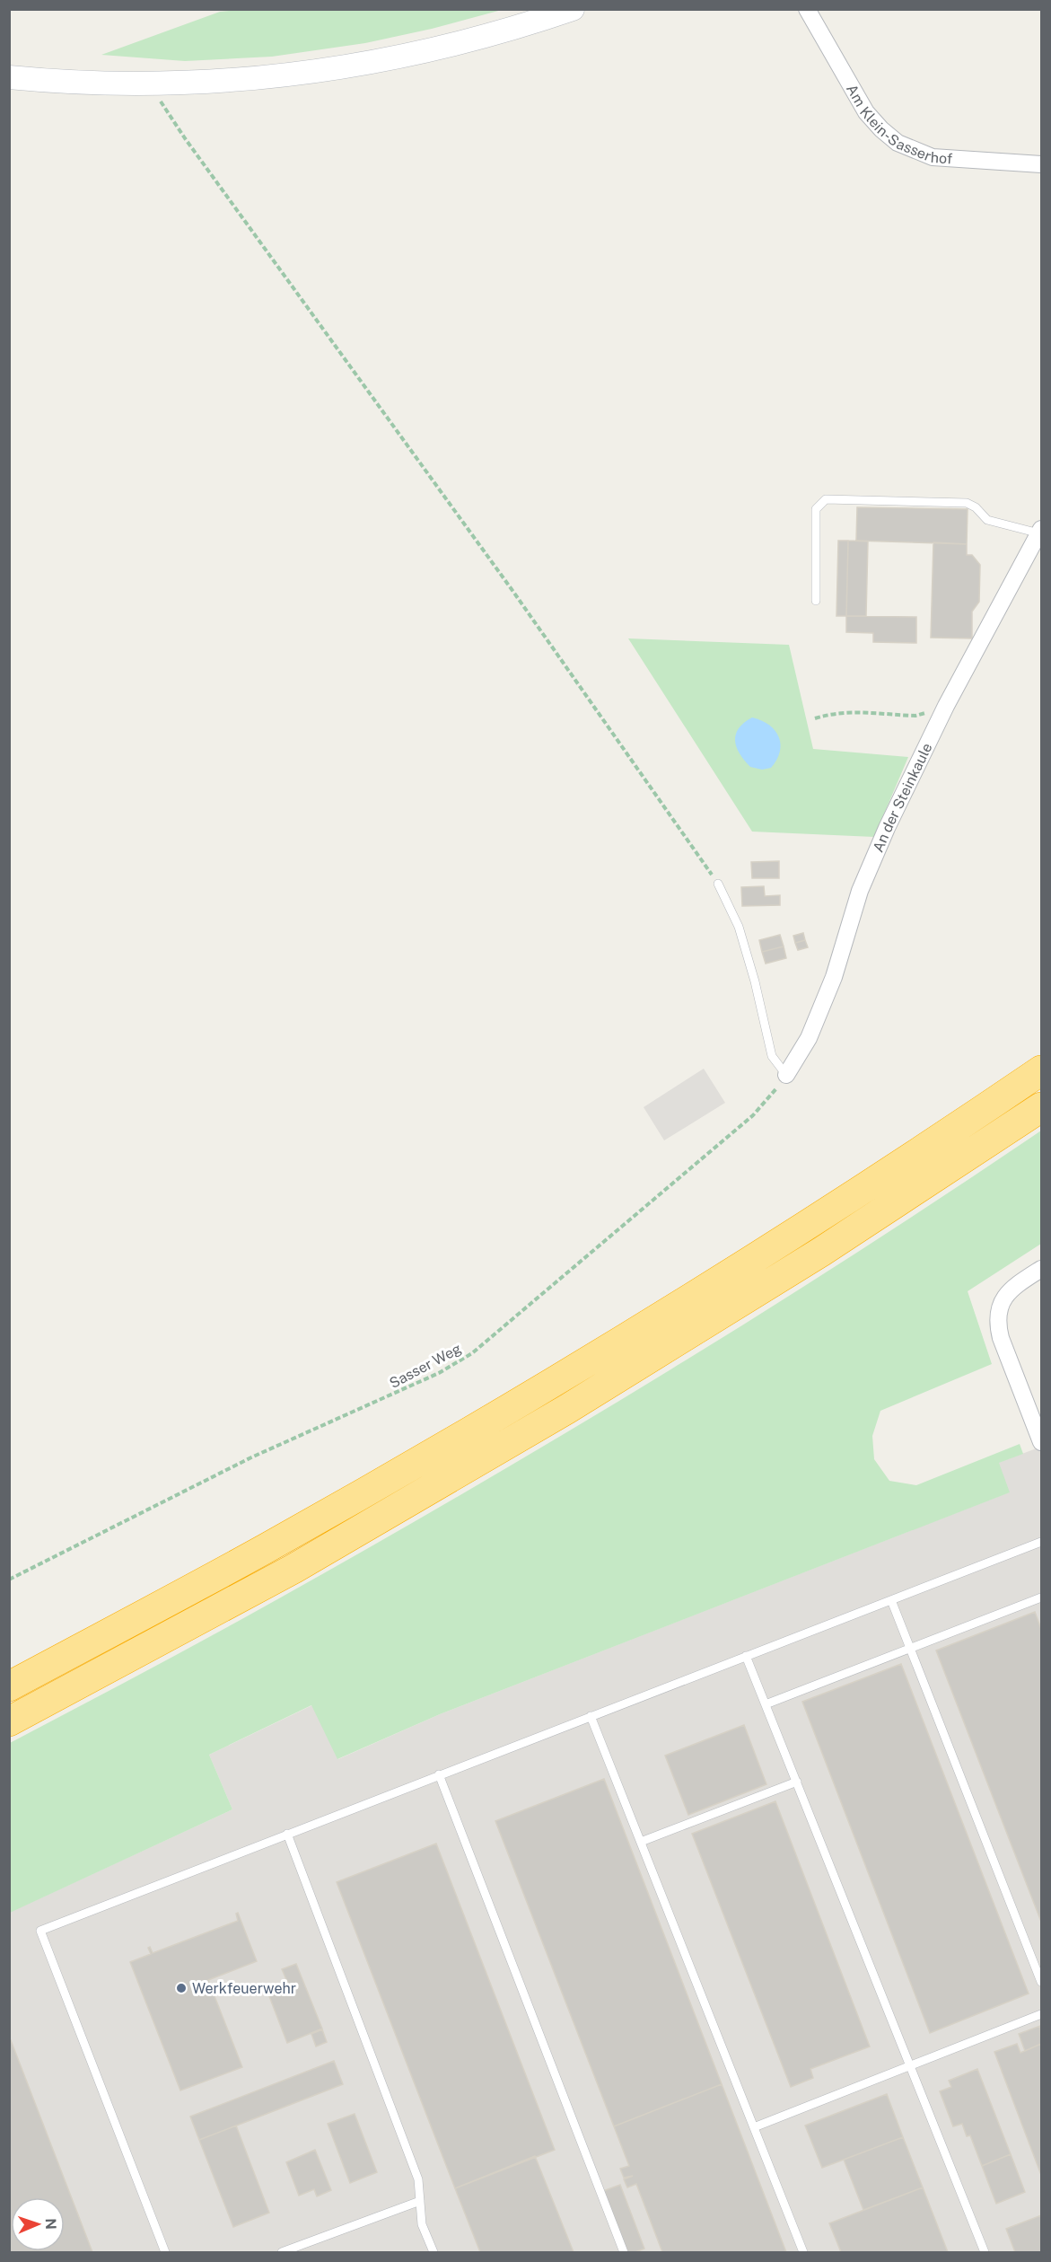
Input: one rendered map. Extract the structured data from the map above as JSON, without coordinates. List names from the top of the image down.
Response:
{
  "streets": {
    "street": ["Am Klein-Sasserhof", "An der Steinkaule"],
    "path": ["Sasser Weg"]
  },
  "crossings": [
    ["An der Steinkaule", "Sasser Weg"]
  ],
  "places": ["Werkfeuerwehr"],
  "north": "right"
}
